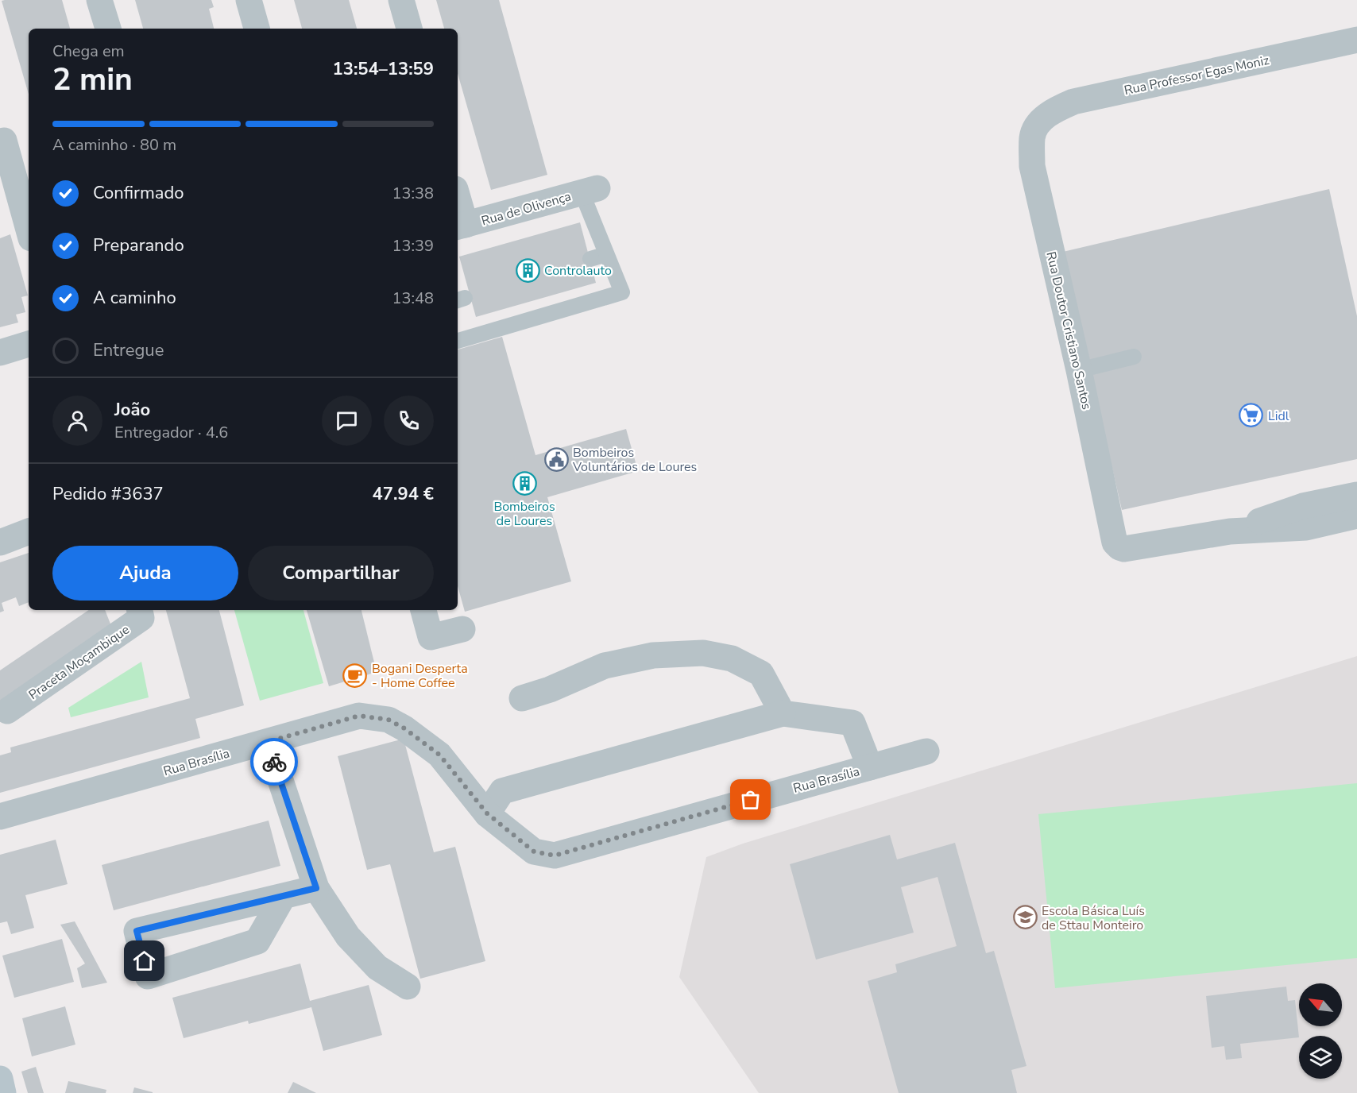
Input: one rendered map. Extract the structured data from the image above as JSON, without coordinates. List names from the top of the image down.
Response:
{
  "streets": {
    "street": [
      "Rua Professor Egas Moniz",
      "Rua de Olivença",
      "Rua Doutor Cristiano Santos",
      "Praceta Moçambique",
      "Rua Brasília"
    ]
  },
  "crossings": [
    ["Rua Professor Egas Moniz", "Rua Doutor Cristiano Santos"]
  ],
  "places": {
    "building": ["Controlauto", "Bombeiros de Loures"],
    "supermarket": ["Lidl"],
    "public building": ["Bombeiros Voluntários de Loures"],
    "cafe": ["Bogani Desperta - Home Coffee"],
    "school or university": ["Escola Básica Luís de Sttau Monteiro"]
  },
  "north": "top left",
  "page": {
    "heading": ["2 min", "Chega em", "13:54–13:59"],
    "panel": [
      "João",
      "Entregador · 4.6",
      "Pedido #3637",
      "47.94 €"
    ],
    "bar": "A caminho · 80 m",
    "list": [
      ["Confirmado", "13:38"],
      ["Preparando", "13:39"],
      ["A caminho", "13:48"],
      "Entregue"
    ],
    "buttons": ["Ajuda", "Compartilhar"]
  }
}
